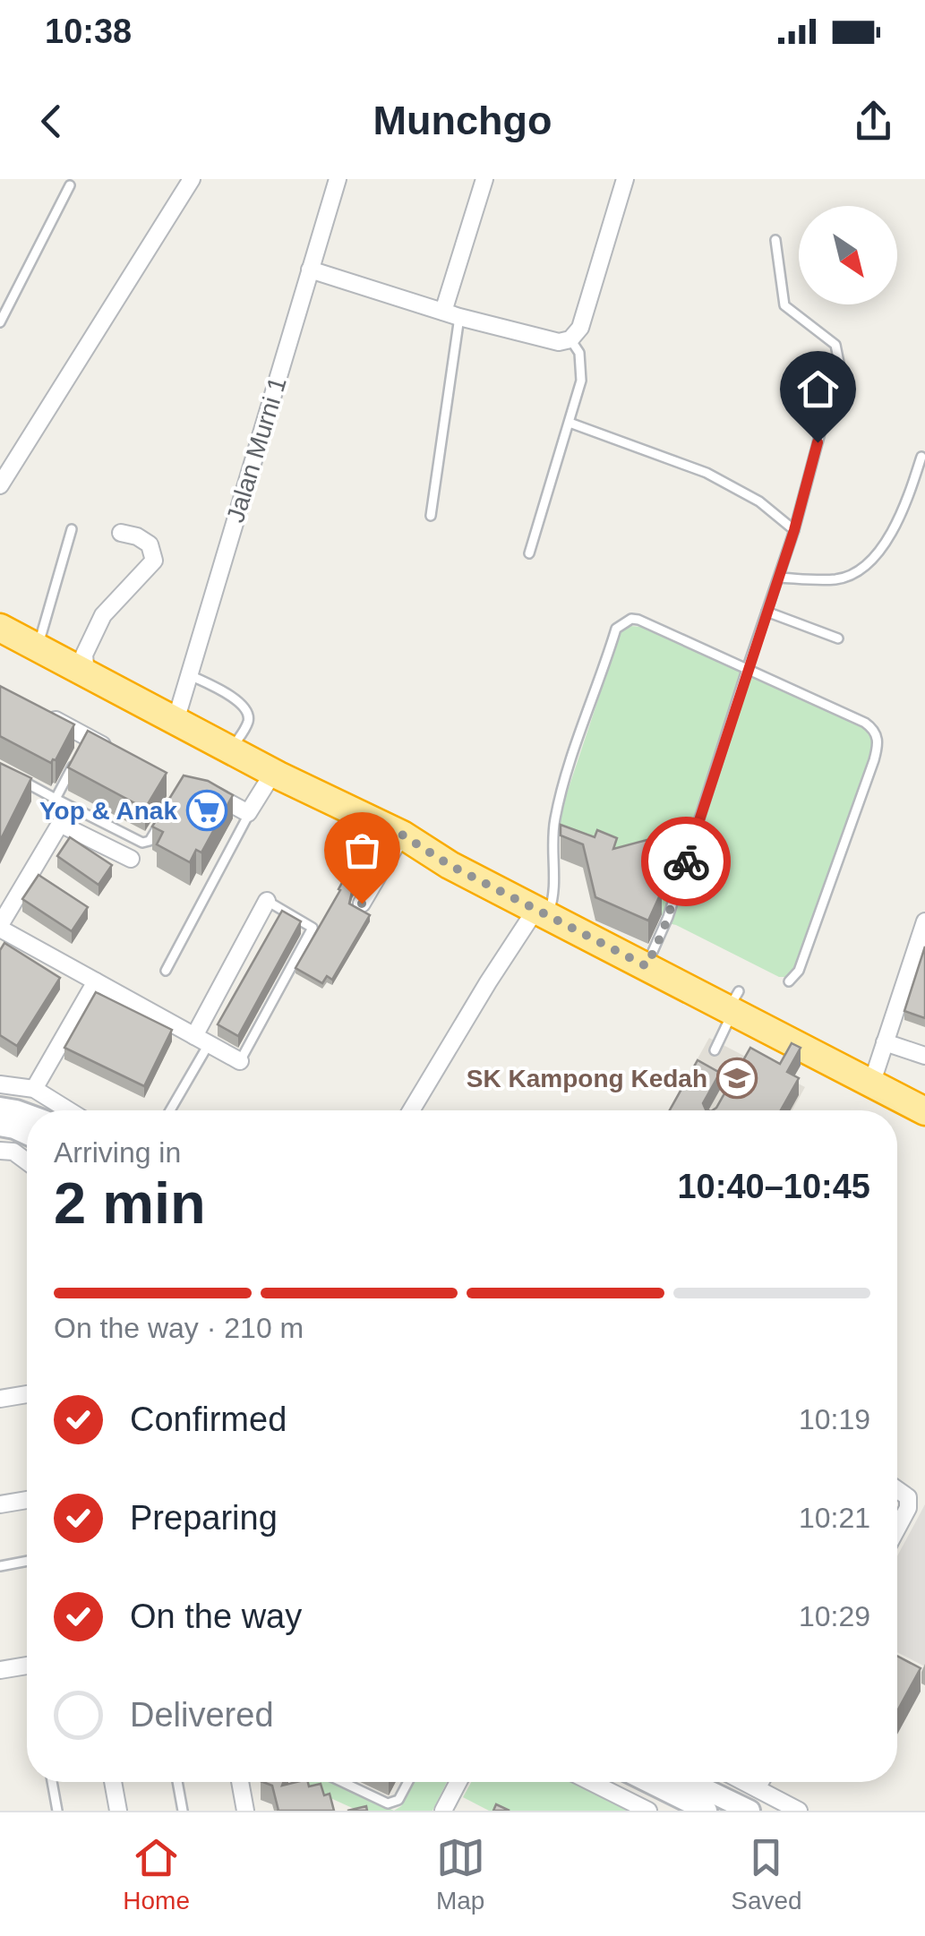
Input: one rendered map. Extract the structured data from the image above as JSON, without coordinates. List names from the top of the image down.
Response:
{
  "streets": {
    "street": ["Jalan Murni 1"]
  },
  "places": {
    "supermarket": ["Yop & Anak"],
    "school or university": ["SK Kampong Kedah"]
  },
  "north": "bottom right",
  "page": {
    "status": "10:38",
    "header": "Munchgo",
    "heading": ["2 min", "Arriving in", "10:40–10:45"],
    "bar": "On the way · 210 m",
    "list": [
      ["Confirmed", "10:19"],
      ["Preparing", "10:21"],
      ["On the way", "10:29"],
      "Delivered"
    ],
    "tabs": ["Home", "Map", "Saved"]
  }
}
